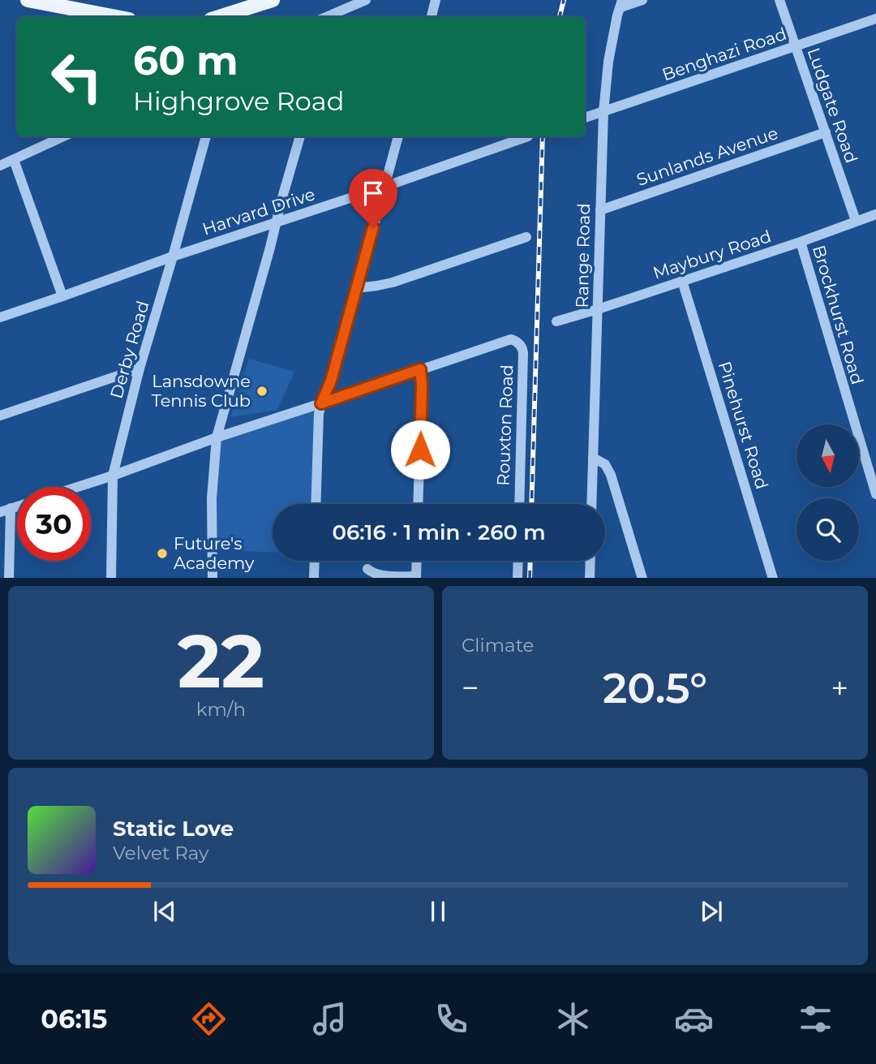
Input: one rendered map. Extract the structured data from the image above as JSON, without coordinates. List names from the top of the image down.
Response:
{
  "streets": {
    "street": [
      "Benghazi Road",
      "Ludgate Road",
      "Sunlands Avenue",
      "Harvard Drive",
      "Maybury Road",
      "Range Road",
      "Brockhurst Road",
      "Derby Road",
      "Rouxton Road",
      "Pinehurst Road"
    ]
  },
  "crossings": [
    ["Benghazi Road", "Ludgate Road"],
    ["Benghazi Road", "Range Road"],
    ["Ludgate Road", "Sunlands Avenue"],
    ["Ludgate Road", "Maybury Road"],
    ["Sunlands Avenue", "Range Road"],
    ["Harvard Drive", "Derby Road"],
    ["Maybury Road", "Range Road"],
    ["Maybury Road", "Brockhurst Road"],
    ["Maybury Road", "Pinehurst Road"]
  ],
  "places": ["Lansdowne Tennis Club", "Future's Academy"],
  "north": "bottom",
  "page": {
    "turn": ["60 m", "Highgrove Road"],
    "limit": "30",
    "trip": "06:16 · 1 min · 260 m",
    "tile": [
      ["22", "km/h"],
      "Climate"
    ],
    "heat": ["−", "20.5°", "+"],
    "song": ["Static Love", "Velvet Ray"],
    "tabs": "06:15"
  }
}
